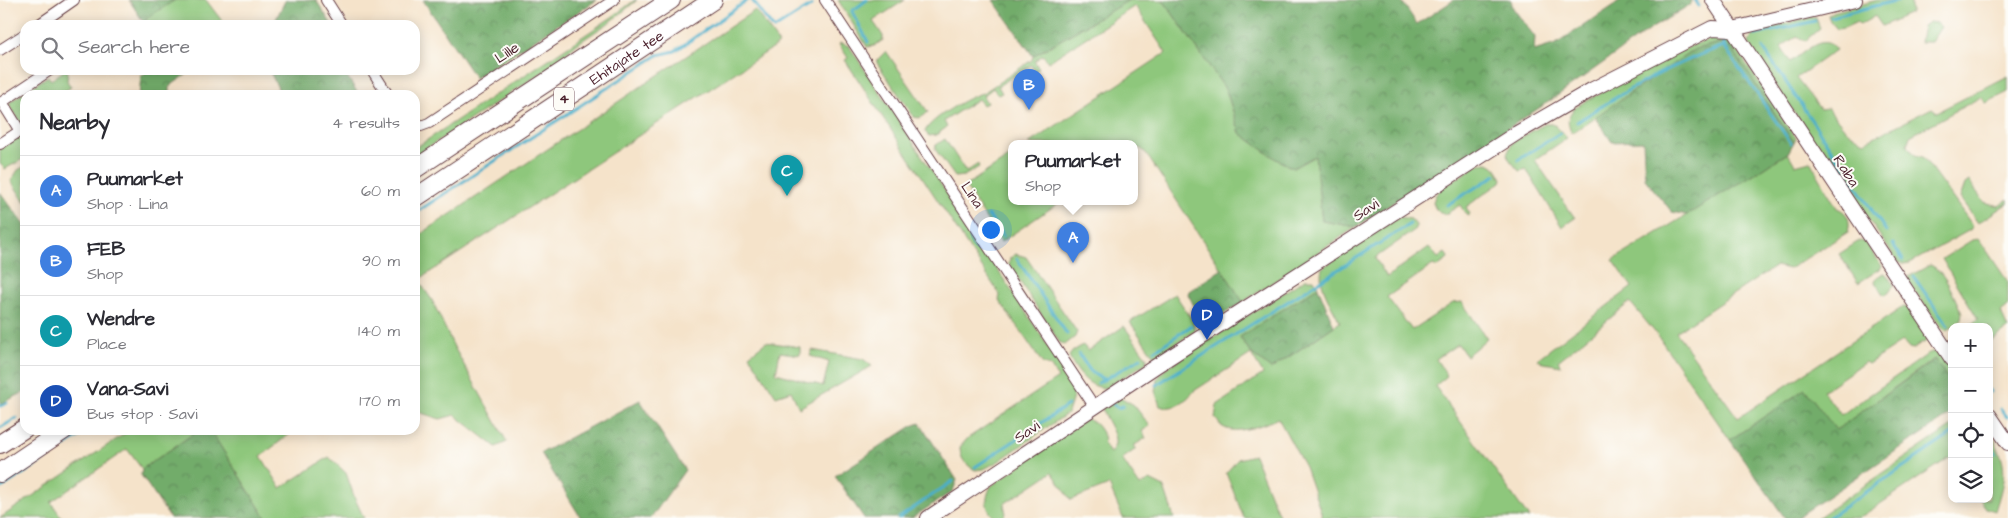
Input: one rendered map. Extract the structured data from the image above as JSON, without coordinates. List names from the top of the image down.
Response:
{
  "streets": {
    "highway": ["Ehitajate tee", "4"],
    "street": [
      "Lille",
      "Raba",
      "Lina",
      "Savi"
    ]
  },
  "crossings": [
    ["Raba", "Savi"],
    ["Lina", "Savi"]
  ],
  "page": {
    "search": "Search here",
    "pins": [
      "B",
      "C",
      "A",
      "D"
    ],
    "heading": ["Nearby", "4 results"],
    "popup": ["Puumarket", "Shop"],
    "list": [
      {
        "mark": "A",
        "name": "Puumarket",
        "note": "Shop · Lina",
        "value": "60 m"
      },
      {
        "mark": "B",
        "name": "FEB",
        "note": "Shop",
        "value": "90 m"
      },
      {
        "mark": "C",
        "name": "Wendre",
        "note": "Place",
        "value": "140 m"
      },
      {
        "mark": "D",
        "name": "Vana-Savi",
        "note": "Bus stop · Savi",
        "value": "170 m"
      }
    ],
    "map_buttons": ["+", "−"]
  }
}
